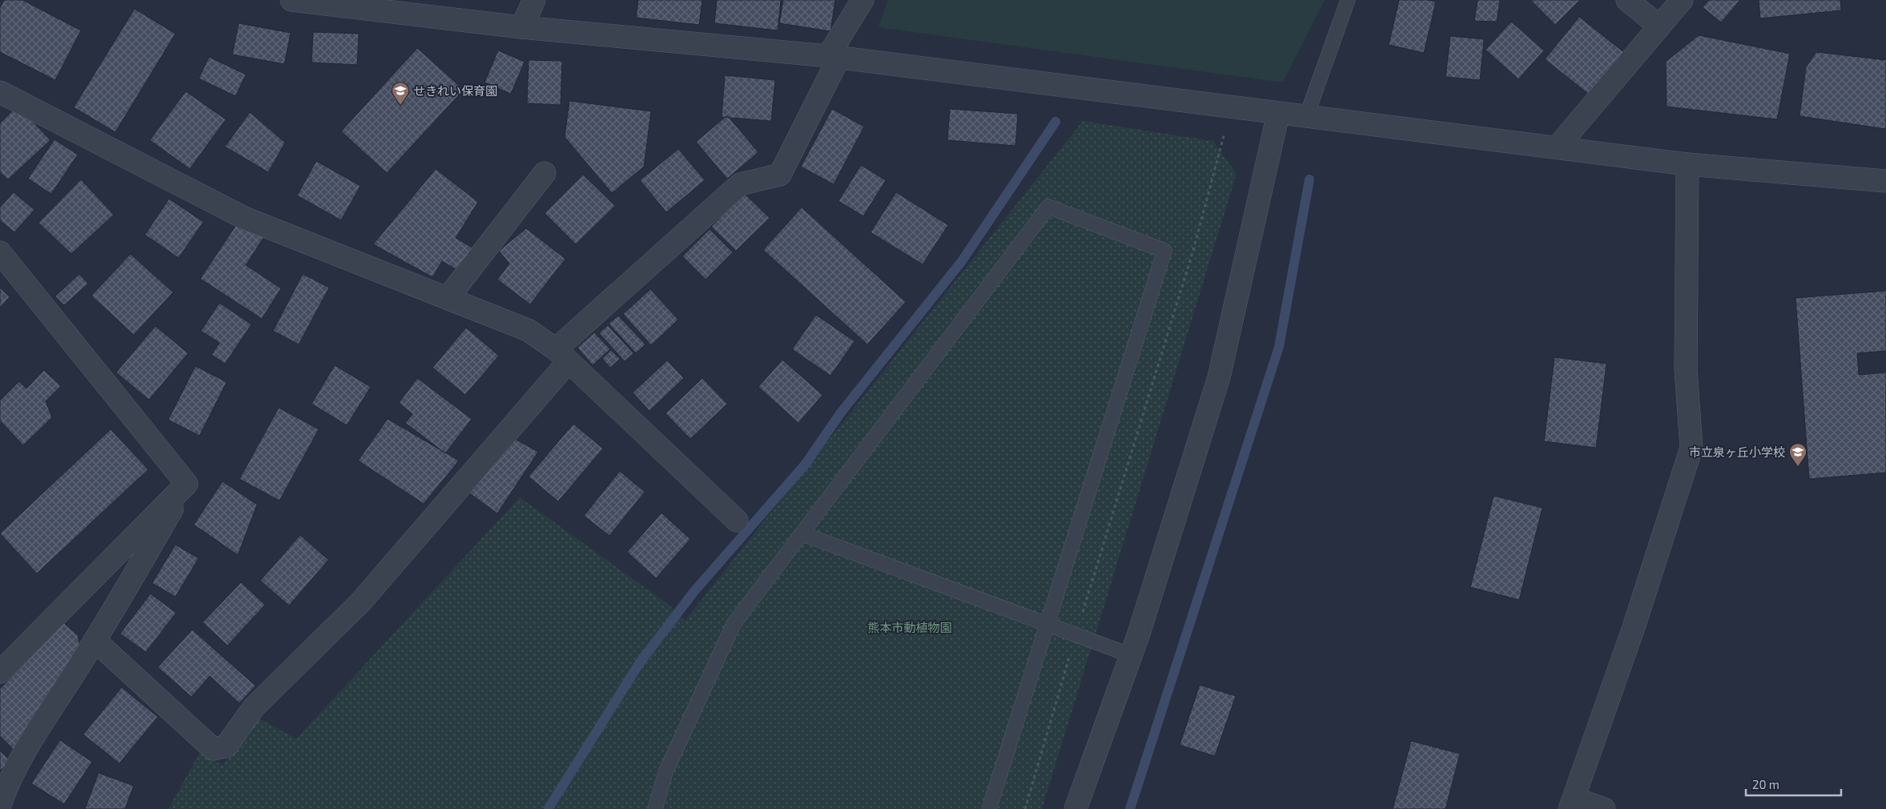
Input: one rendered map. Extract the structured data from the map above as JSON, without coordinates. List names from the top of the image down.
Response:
{
  "parks": ["熊本市動植物園"],
  "places": {
    "school or university": ["せきれい保育園", "市立泉ヶ丘小学校"]
  },
  "scale_bar": "20 m"
}
